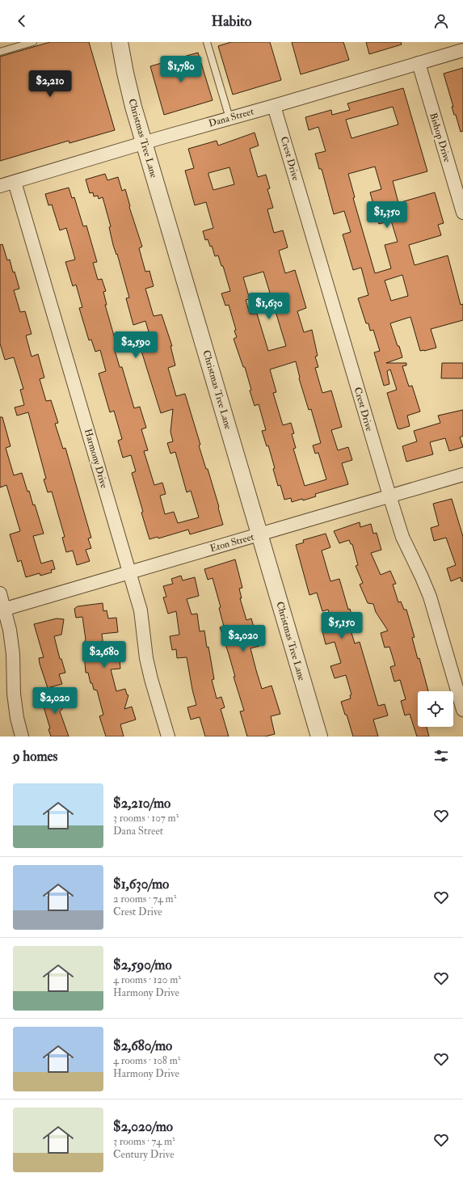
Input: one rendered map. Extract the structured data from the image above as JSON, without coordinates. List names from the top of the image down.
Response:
{
  "streets": {
    "street": [
      "Dana Street",
      "Bishop Drive",
      "Christmas Tree Lane",
      "Crest Drive",
      "Harmony Drive",
      "Eton Street"
    ]
  },
  "crossings": [
    ["Dana Street", "Bishop Drive"],
    ["Dana Street", "Christmas Tree Lane"],
    ["Dana Street", "Crest Drive"],
    ["Dana Street", "Harmony Drive"],
    ["Christmas Tree Lane", "Eton Street"],
    ["Crest Drive", "Eton Street"],
    ["Harmony Drive", "Eton Street"]
  ],
  "page": {
    "header": "Habito",
    "price": [
      "$1,780",
      "$2,210",
      "$1,350",
      "$1,630",
      "$2,590",
      "$5,150",
      "$2,020",
      "$2,680",
      "$2,020"
    ],
    "heading": "9 homes",
    "list": [
      {
        "name": "$2,210/mo",
        "note": "3 rooms · 107 m² · Dana Street"
      },
      {
        "name": "$1,630/mo",
        "note": "2 rooms · 74 m² · Crest Drive"
      },
      {
        "name": "$2,590/mo",
        "note": "4 rooms · 120 m² · Harmony Drive"
      },
      {
        "name": "$2,680/mo",
        "note": "4 rooms · 108 m² · Harmony Drive"
      },
      {
        "name": "$2,020/mo",
        "note": "3 rooms · 74 m² · Century Drive"
      }
    ]
  }
}
